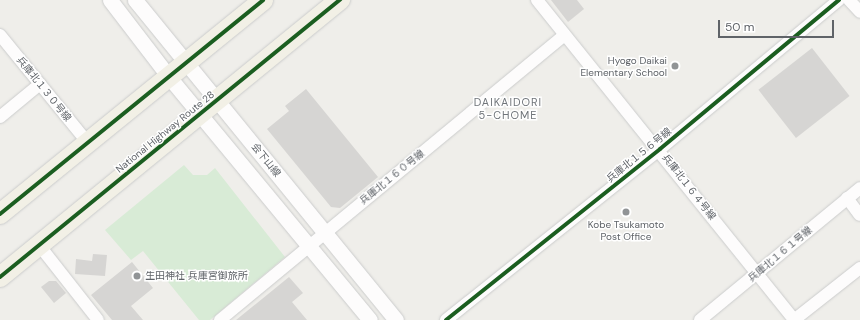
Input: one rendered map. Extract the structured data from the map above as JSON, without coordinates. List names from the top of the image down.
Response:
{
  "streets": {
    "highway": ["National Highway Route 28"],
    "street": [
      "兵庫北１３０号線",
      "兵庫北１５６号線",
      "会下山線",
      "兵庫北１６０号線",
      "兵庫北１６４号線",
      "兵庫北１６１号線"
    ]
  },
  "crossings": [
    ["National Highway Route 28", "会下山線"],
    ["兵庫北１５６号線", "兵庫北１６４号線"],
    ["会下山線", "兵庫北１６０号線"],
    ["兵庫北１６０号線", "兵庫北１６４号線"],
    ["兵庫北１６４号線", "兵庫北１６１号線"]
  ],
  "districts": ["DAIKAIDORI 5-CHOME"],
  "places": ["Hyogo Daikai Elementary School", "Kobe Tsukamoto Post Office", "生田神社 兵庫宮御旅所"],
  "scale_bar": "50 m"
}
